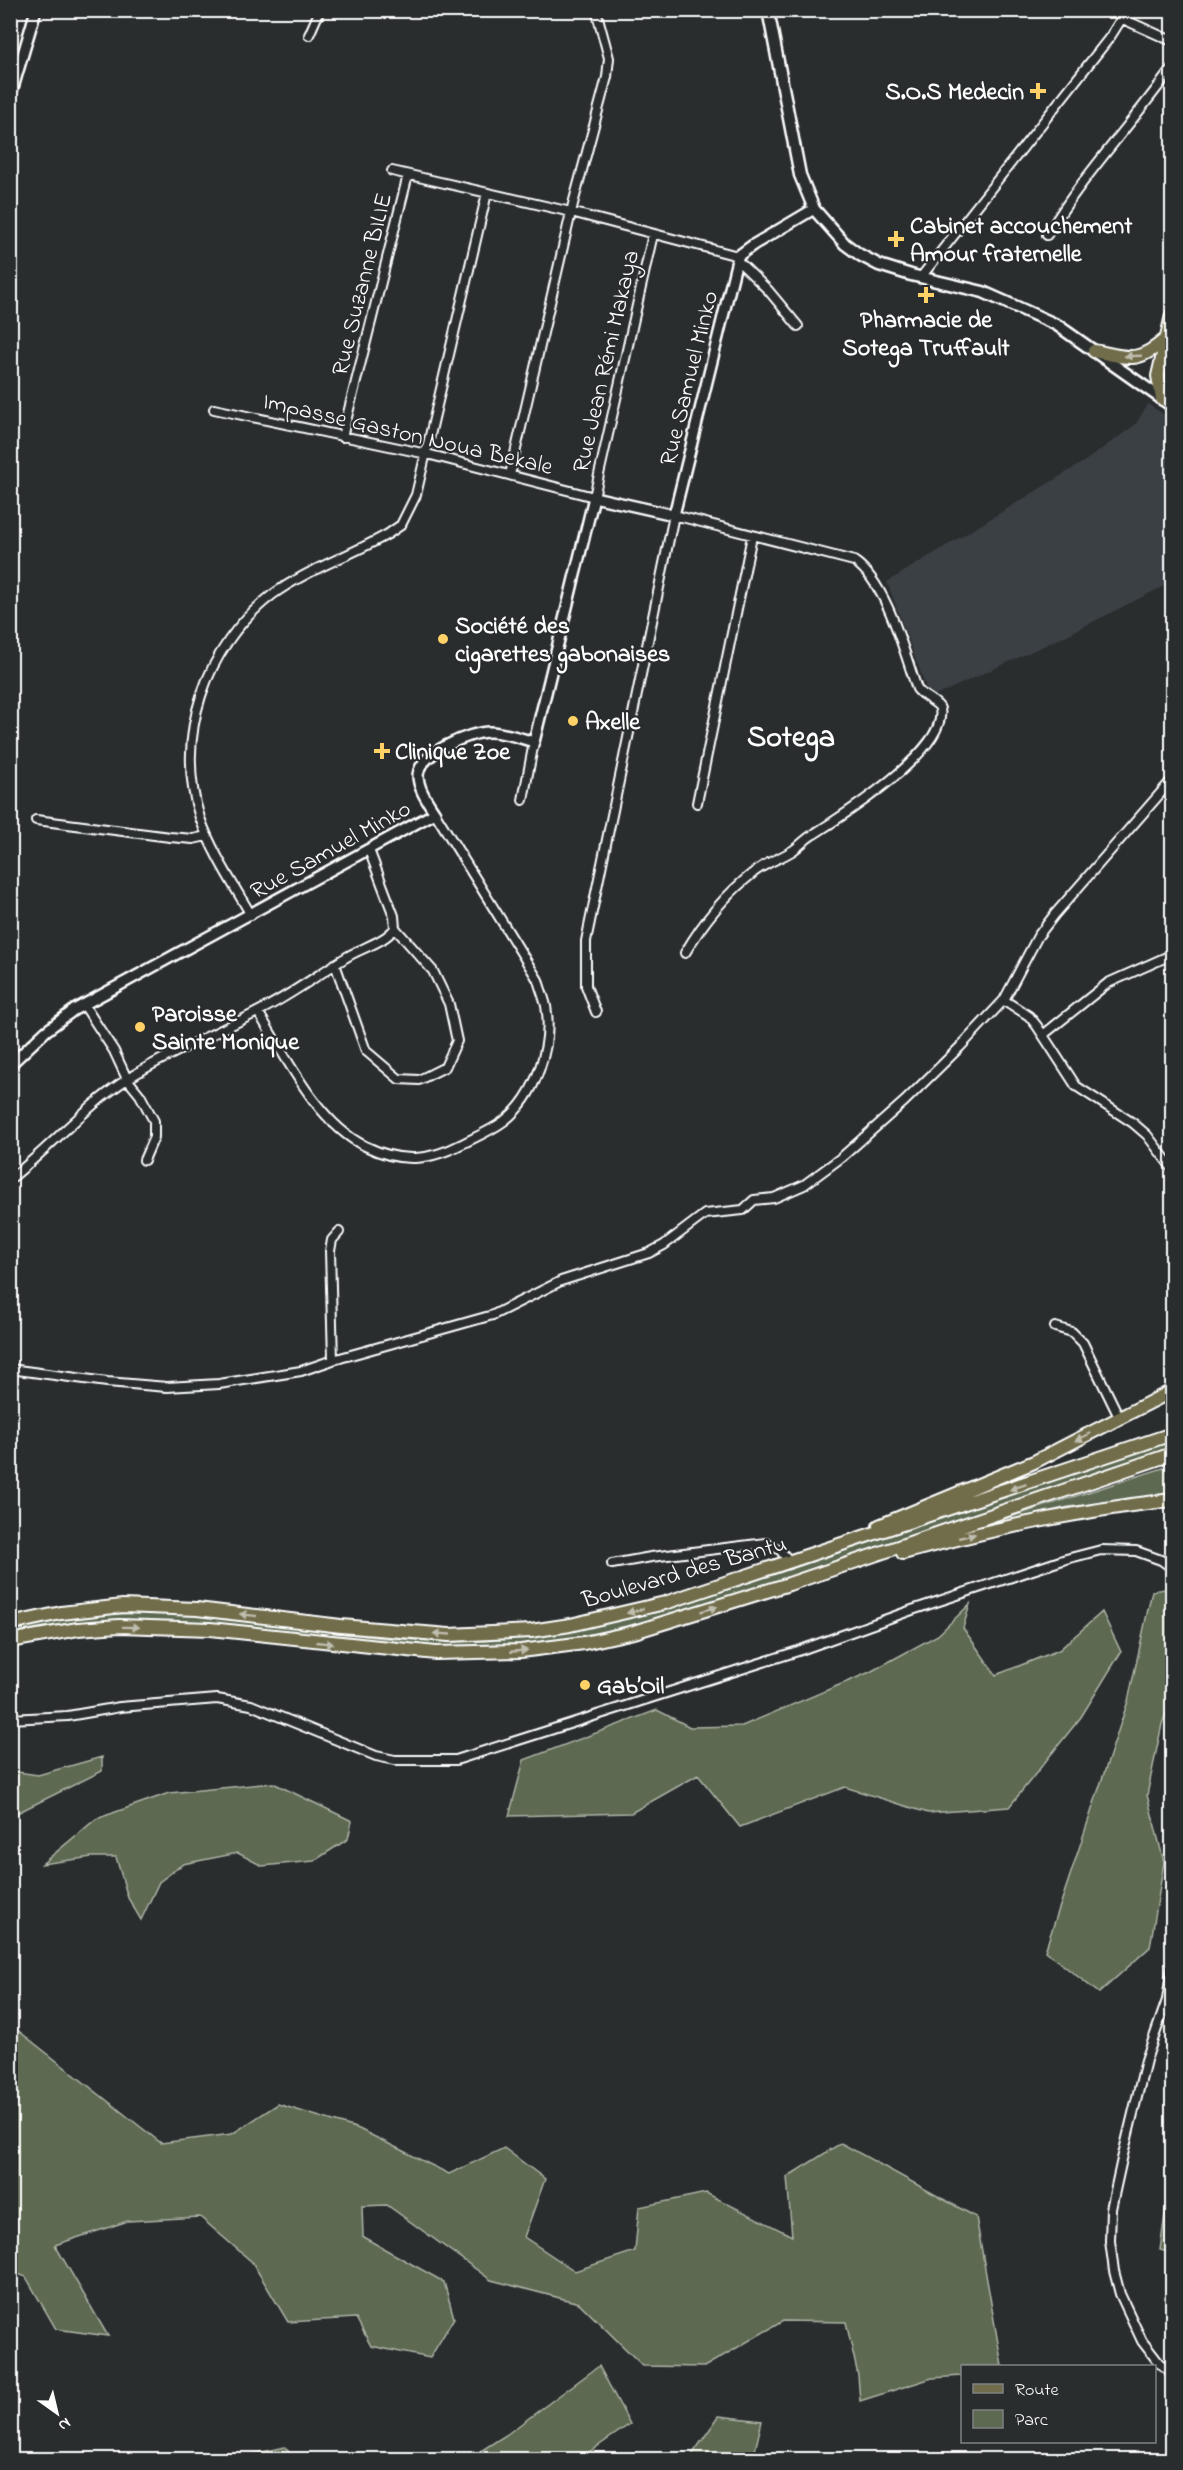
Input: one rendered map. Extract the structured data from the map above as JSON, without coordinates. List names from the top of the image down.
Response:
{
  "streets": {
    "main road": ["Boulevard des Bantu"],
    "street": [
      "Rue Suzanne BILIE",
      "Rue Jean Rémi Makaya",
      "Rue Samuel Minko",
      "Impasse Gaston Noua Bekale"
    ]
  },
  "crossings": [
    ["Rue Suzanne BILIE", "Impasse Gaston Noua Bekale"],
    ["Rue Jean Rémi Makaya", "Impasse Gaston Noua Bekale"]
  ],
  "districts": ["Sotega"],
  "places": {
    "health": [
      "S.O.S Medecin",
      "Cabinet accouchement Amour fraternelle",
      "Pharmacie de Sotega Truffault",
      "Clinique Zoe"
    ],
    "other": [
      "Société des cigarettes gabonaises",
      "Axelle",
      "Paroisse Sainte Monique",
      "Gab’Oil"
    ]
  },
  "legend": ["Route", "Parc"],
  "north": "bottom right"
}
